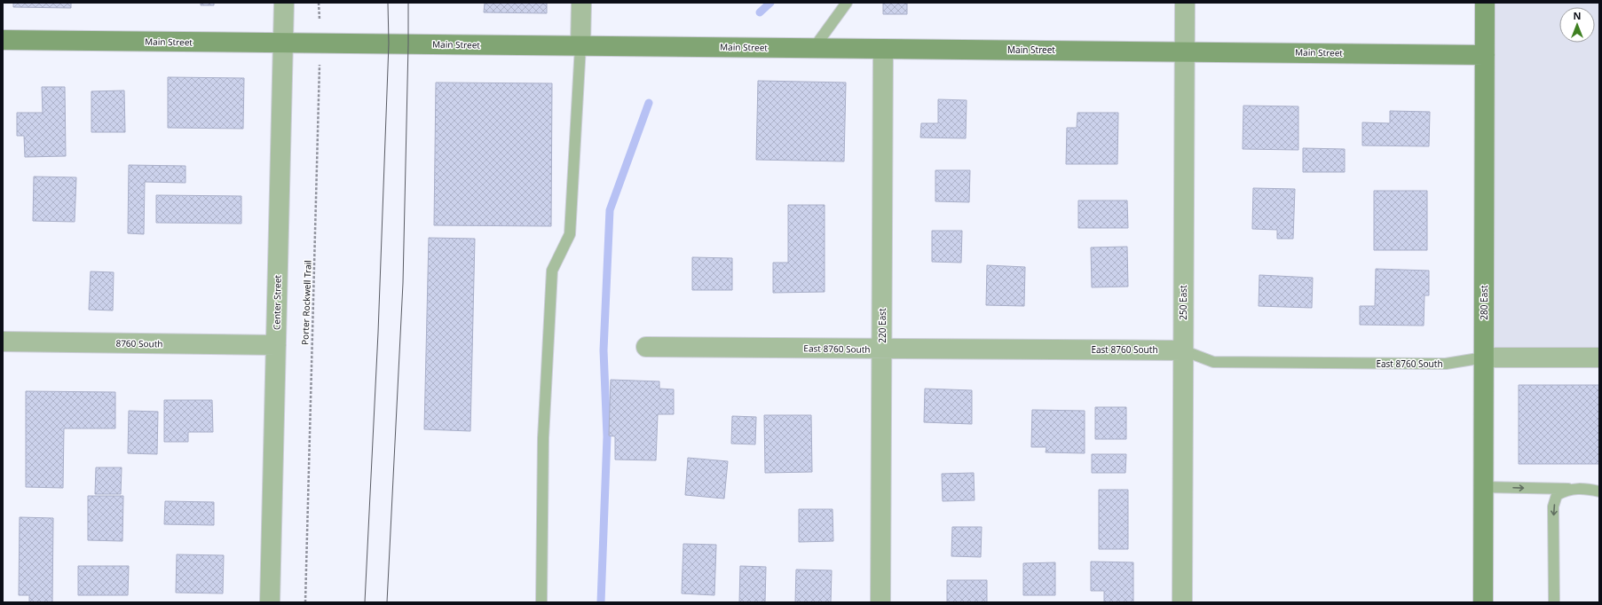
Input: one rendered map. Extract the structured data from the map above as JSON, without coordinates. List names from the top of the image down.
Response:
{
  "streets": {
    "street": [
      "Main Street",
      "Center Street",
      "250 East",
      "280 East",
      "220 East",
      "8760 South",
      "East 8760 South"
    ],
    "path": ["Porter Rockwell Trail"]
  },
  "crossings": [
    ["Main Street", "Center Street"],
    ["Main Street", "Porter Rockwell Trail"],
    ["Main Street", "250 East"],
    ["Main Street", "280 East"],
    ["Main Street", "220 East"],
    ["Center Street", "8760 South"],
    ["250 East", "East 8760 South"],
    ["280 East", "East 8760 South"],
    ["220 East", "East 8760 South"]
  ],
  "north": "top"
}
